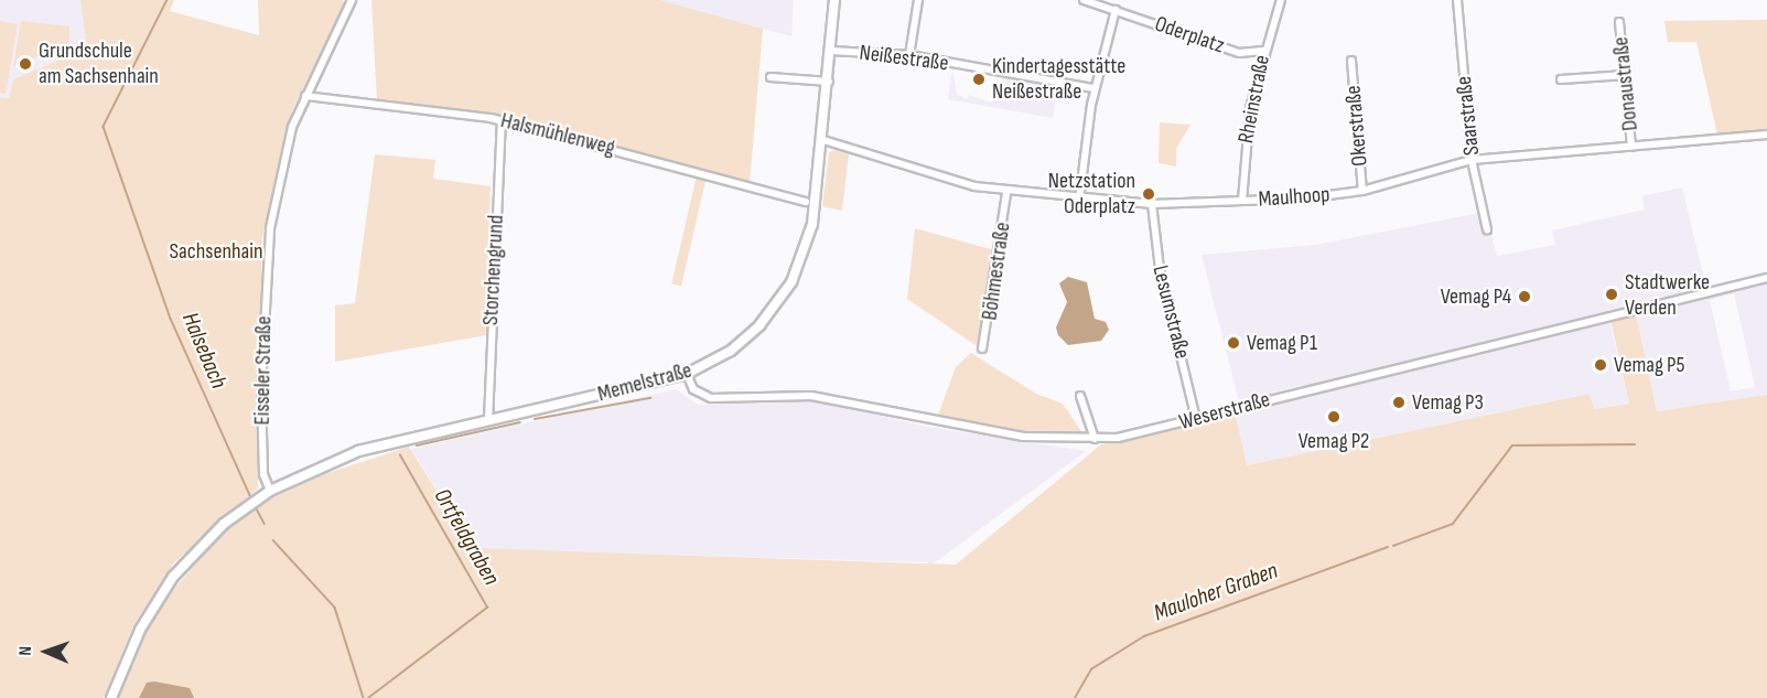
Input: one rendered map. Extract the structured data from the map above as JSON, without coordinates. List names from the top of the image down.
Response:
{
  "streets": {
    "street": [
      "Oderplatz",
      "Neißestraße",
      "Donaustraße",
      "Rheinstraße",
      "Saarstraße",
      "Okerstraße",
      "Halsmühlenweg",
      "Maulhoop",
      "Storchengrund",
      "Böhmestraße",
      "Lesumstraße",
      "Eisseler Straße",
      "Memelstraße",
      "Weserstraße"
    ]
  },
  "crossings": [
    ["Oderplatz", "Rheinstraße"],
    ["Neißestraße", "Memelstraße"],
    ["Donaustraße", "Maulhoop"],
    ["Rheinstraße", "Maulhoop"],
    ["Saarstraße", "Maulhoop"],
    ["Okerstraße", "Maulhoop"],
    ["Halsmühlenweg", "Storchengrund"],
    ["Halsmühlenweg", "Eisseler Straße"],
    ["Maulhoop", "Böhmestraße"],
    ["Maulhoop", "Lesumstraße"],
    ["Maulhoop", "Memelstraße"],
    ["Storchengrund", "Memelstraße"],
    ["Lesumstraße", "Weserstraße"],
    ["Eisseler Straße", "Memelstraße"],
    ["Memelstraße", "Weserstraße"]
  ],
  "water": ["Halsebach", "Ortfeldgraben", "Mauloher Graben"],
  "parks": ["Sachsenhain"],
  "places": [
    "Grundschule am Sachsenhain",
    "Kindertagesstätte Neißestraße",
    "Netzstation Oderplatz",
    "Stadtwerke Verden",
    "Vemag P4",
    "Vemag P1",
    "Vemag P5",
    "Vemag P3",
    "Vemag P2"
  ],
  "north": "left"
}
